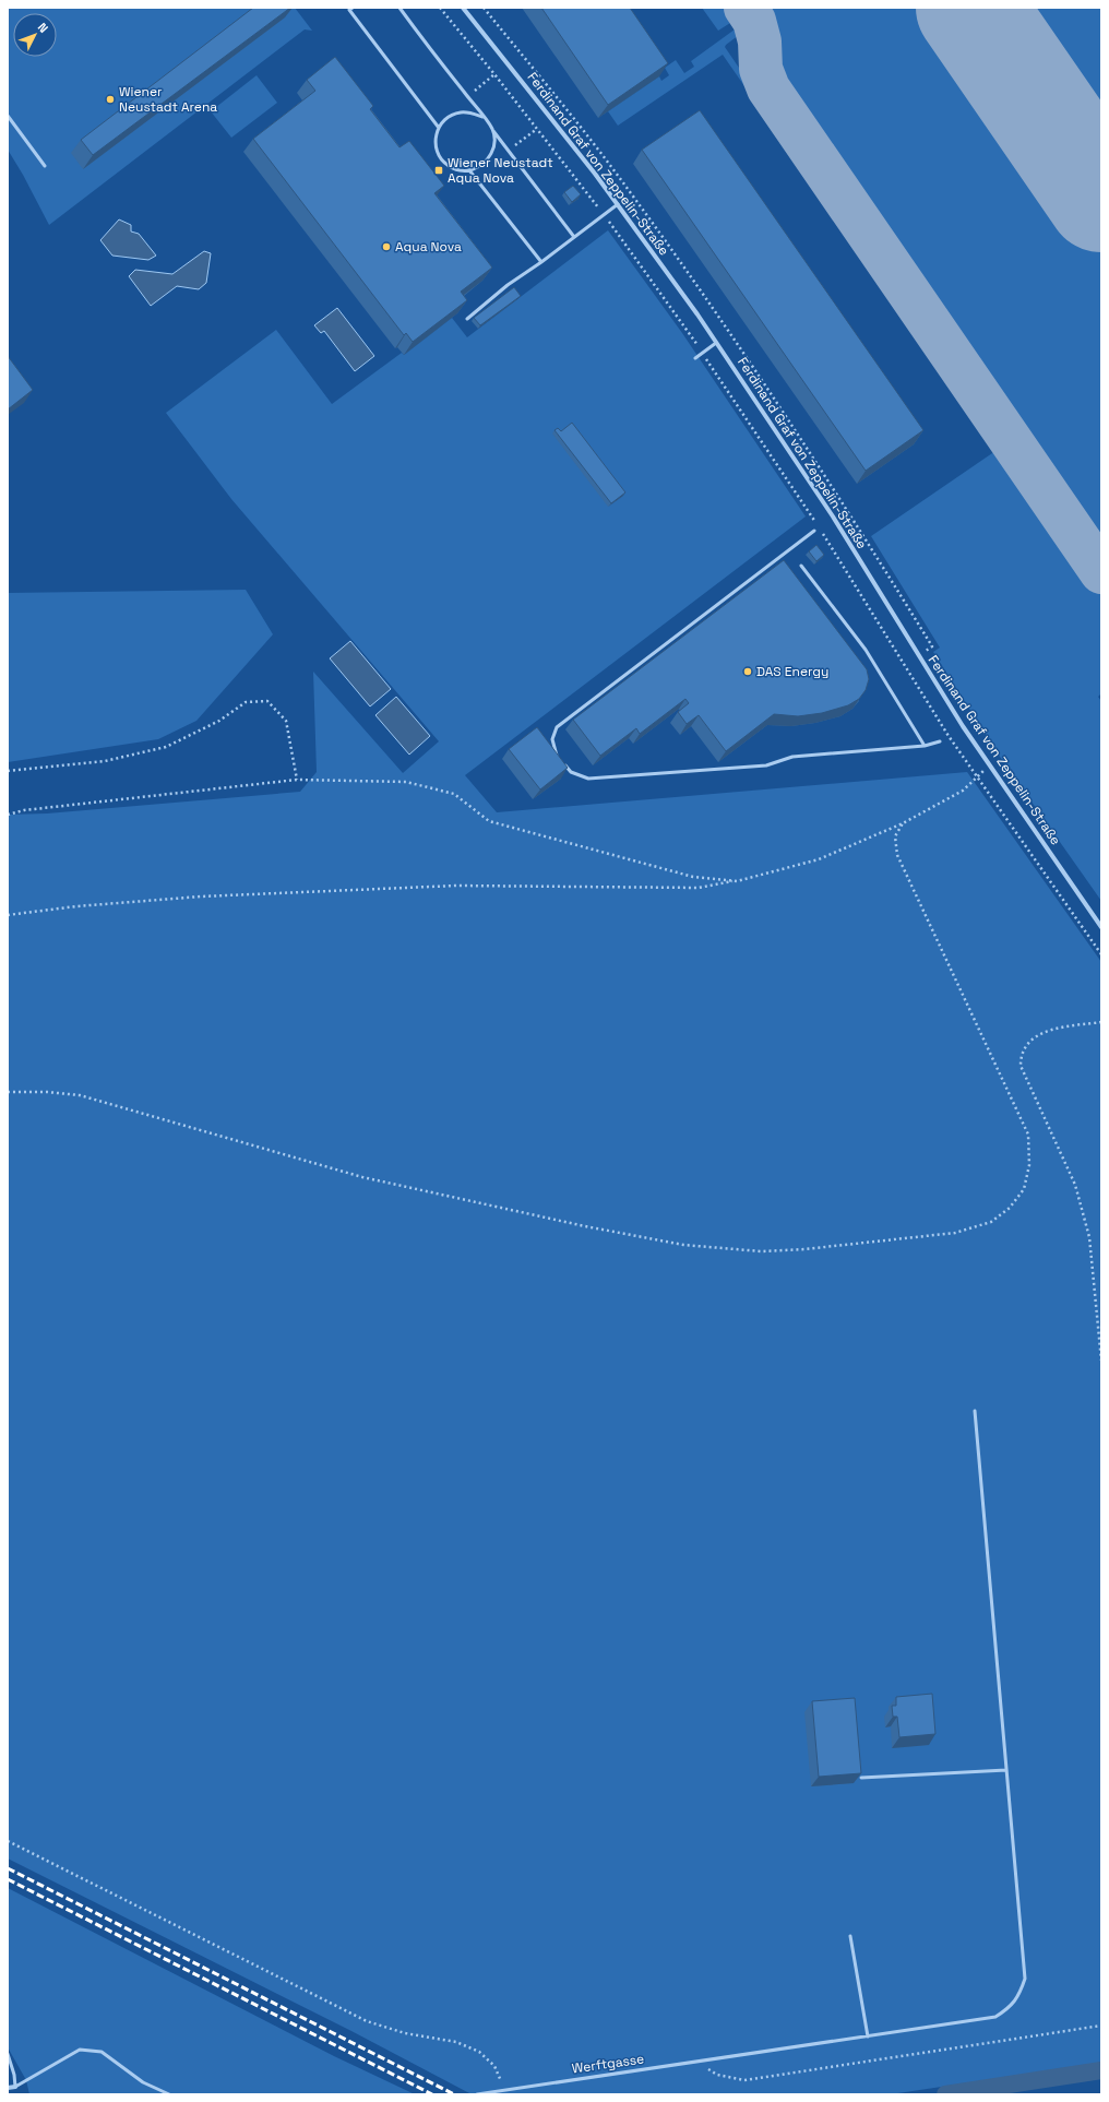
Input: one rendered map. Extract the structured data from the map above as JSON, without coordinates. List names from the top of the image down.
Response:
{
  "streets": {
    "street": ["Ferdinand Graf von Zeppelin-Straße"],
    "lane": ["Werftgasse"]
  },
  "places": {
    "other": ["Wiener Neustadt Arena", "Aqua Nova", "DAS Energy"],
    "transit": ["Wiener Neustadt Aqua Nova"]
  },
  "north": "top right"
}
